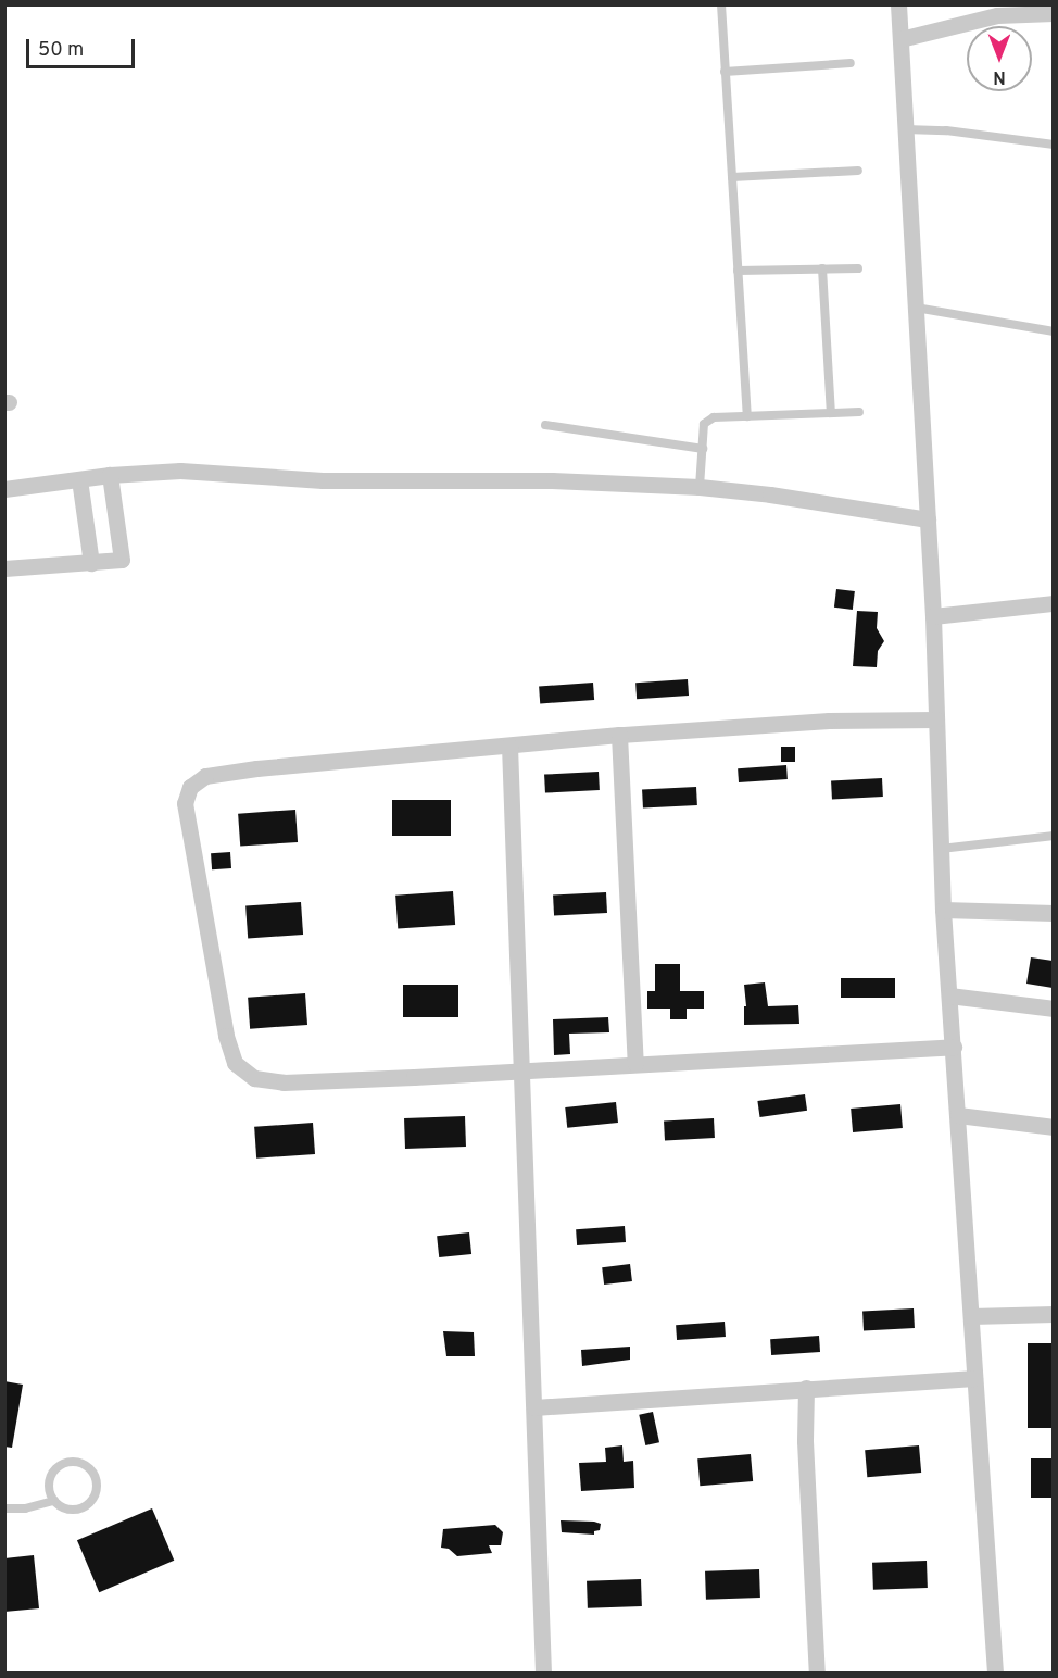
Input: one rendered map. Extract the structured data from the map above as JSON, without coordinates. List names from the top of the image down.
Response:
{
  "scale_bar": "50 m",
  "north": "bottom"
}
